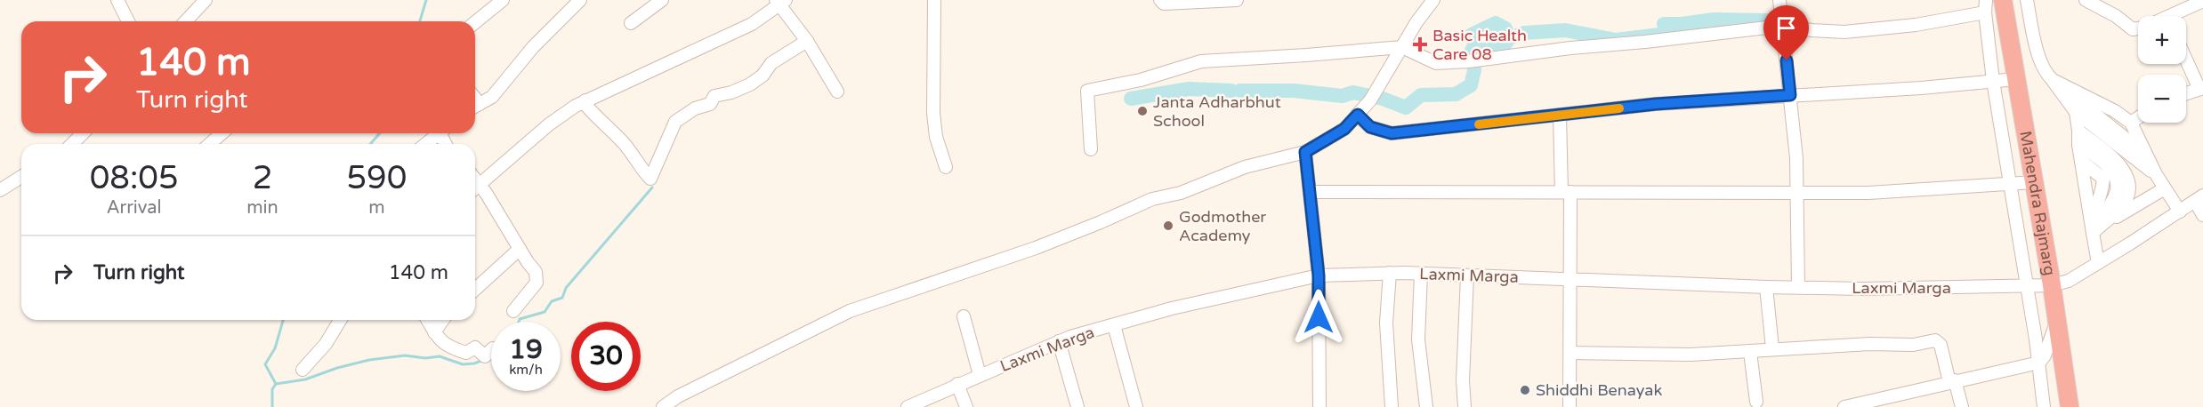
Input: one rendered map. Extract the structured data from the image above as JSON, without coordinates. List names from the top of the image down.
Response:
{
  "streets": {
    "highway": ["Mahendra Rajmarg"],
    "street": ["Laxmi Marga"]
  },
  "crossings": [
    ["Mahendra Rajmarg", "Laxmi Marga"]
  ],
  "places": {
    "health": ["Basic Health Care 08"],
    "other": ["Janta Adharbhut School", "Godmother Academy", "Shiddhi Benayak"]
  },
  "page": {
    "map_buttons": ["+", "−"],
    "turn": ["140 m", "Turn right"],
    "eta": [
      "08:05",
      "Arrival",
      "2",
      "min",
      "590",
      "m"
    ],
    "list": [
      {
        "name": "Turn right",
        "value": "140 m"
      }
    ],
    "speed": "19 km/h",
    "limit": "30"
  }
}
